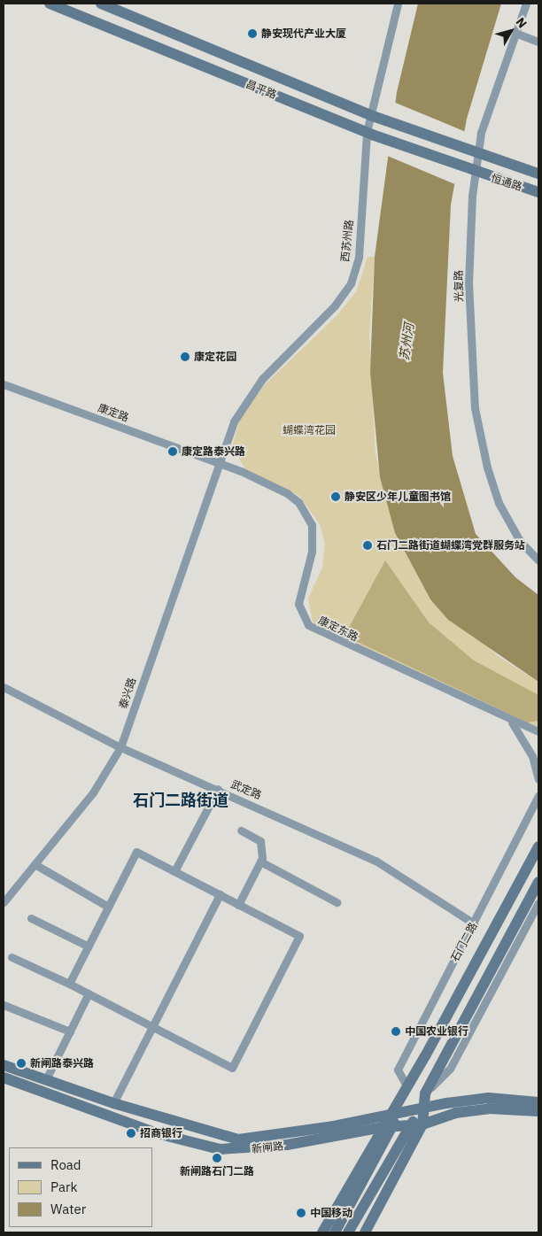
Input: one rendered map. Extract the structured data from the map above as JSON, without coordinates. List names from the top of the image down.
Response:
{
  "streets": {
    "main road": [
      "昌平路",
      "恒通路",
      "石门二路",
      "新闸路"
    ],
    "street": [
      "西苏州路",
      "光复路",
      "康定路",
      "康定东路",
      "泰兴路",
      "武定路"
    ]
  },
  "crossings": [
    ["昌平路", "恒通路"],
    ["昌平路", "西苏州路"],
    ["昌平路", "光复路"],
    ["恒通路", "光复路"],
    ["西苏州路", "康定路"],
    ["西苏州路", "康定东路"],
    ["西苏州路", "泰兴路"],
    ["康定路", "康定东路"],
    ["康定路", "泰兴路"],
    ["康定东路", "泰兴路"],
    ["泰兴路", "武定路"],
    ["武定路", "石门二路"],
    ["石门二路", "新闸路"]
  ],
  "districts": ["石门二路街道"],
  "water": ["苏州河"],
  "parks": ["蝴蝶湾花园"],
  "places": [
    "静安现代产业大厦",
    "康定花园",
    "康定路泰兴路",
    "静安区少年儿童图书馆",
    "石门二路街道蝴蝶湾党群服务站",
    "中国农业银行",
    "新闸路泰兴路",
    "招商银行",
    "新闸路石门二路",
    "中国移动"
  ],
  "legend": ["Road", "Park", "Water"],
  "north": "top right"
}
